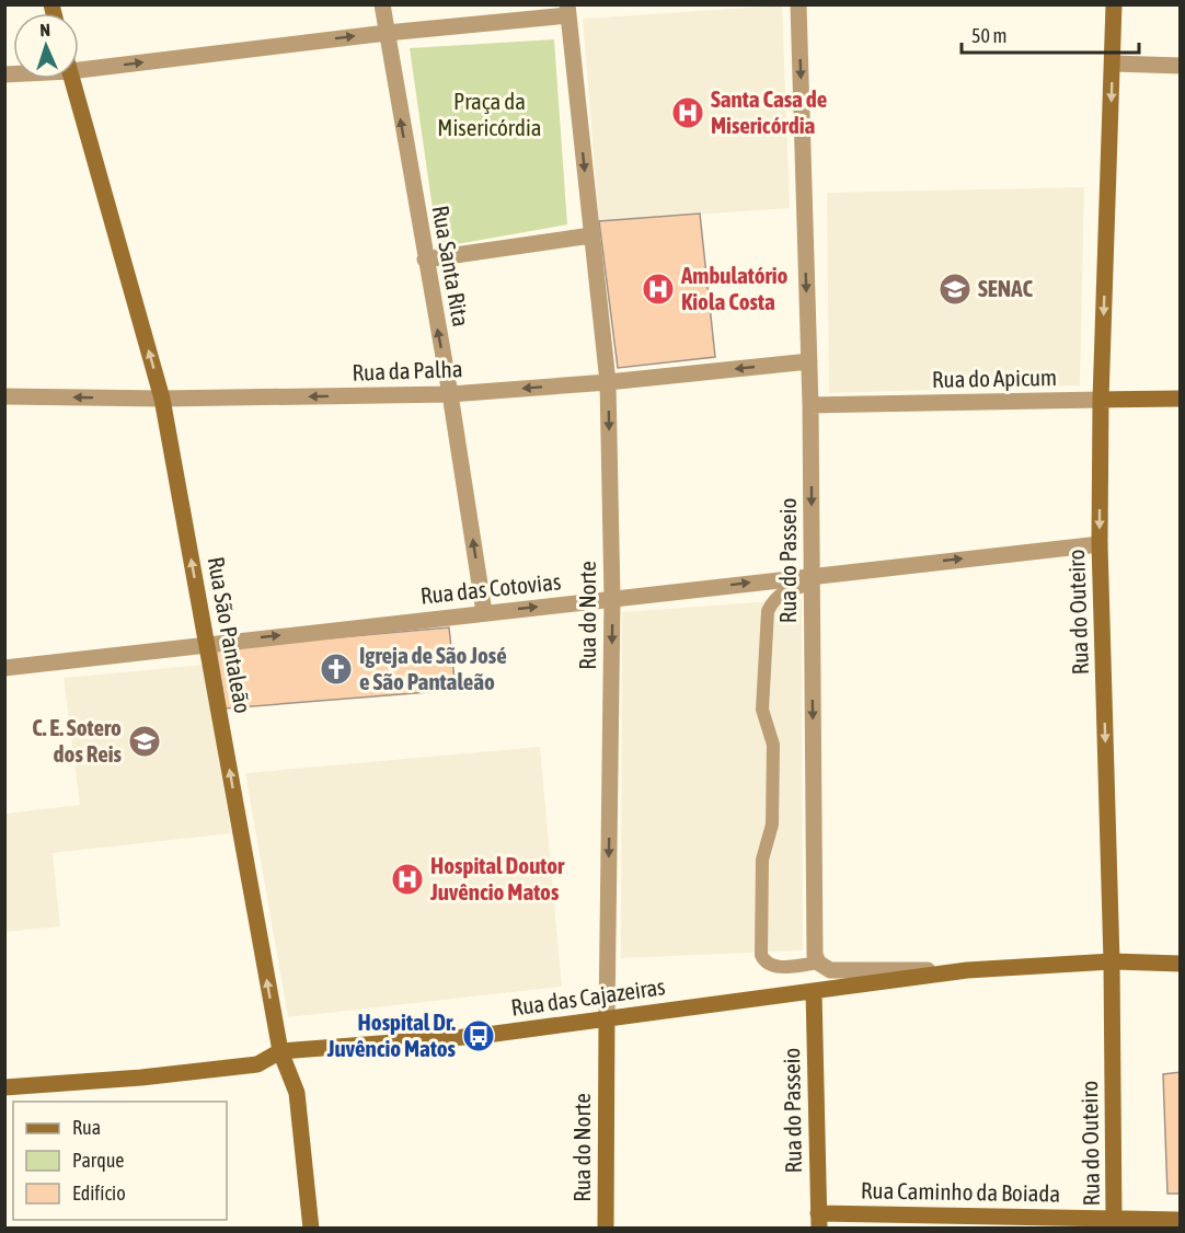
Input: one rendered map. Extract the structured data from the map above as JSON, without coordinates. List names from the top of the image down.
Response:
{
  "streets": {
    "street": [
      "Rua Santa Rita",
      "Rua da Palha",
      "Rua do Apicum",
      "Rua do Passeio",
      "Rua das Cotovias",
      "Rua do Outeiro",
      "Rua do Norte",
      "Rua São Pantaleão",
      "Rua das Cajazeiras",
      "Rua Caminho da Boiada"
    ]
  },
  "crossings": [
    ["Rua Santa Rita", "Rua da Palha"],
    ["Rua Santa Rita", "Rua das Cotovias"],
    ["Rua da Palha", "Rua do Passeio"],
    ["Rua da Palha", "Rua do Norte"],
    ["Rua da Palha", "Rua São Pantaleão"],
    ["Rua do Apicum", "Rua do Passeio"],
    ["Rua do Apicum", "Rua do Outeiro"],
    ["Rua do Passeio", "Rua das Cotovias"],
    ["Rua do Passeio", "Rua das Cajazeiras"],
    ["Rua do Passeio", "Rua Caminho da Boiada"],
    ["Rua das Cotovias", "Rua do Outeiro"],
    ["Rua das Cotovias", "Rua do Norte"],
    ["Rua das Cotovias", "Rua São Pantaleão"],
    ["Rua do Outeiro", "Rua das Cajazeiras"],
    ["Rua do Outeiro", "Rua Caminho da Boiada"],
    ["Rua do Norte", "Rua das Cajazeiras"],
    ["Rua São Pantaleão", "Rua das Cajazeiras"]
  ],
  "one_way": [
    "Rua Santa Rita",
    "Rua da Palha",
    "Rua do Passeio",
    "Rua das Cotovias",
    "Rua do Outeiro",
    "Rua do Norte",
    "Rua São Pantaleão"
  ],
  "parks": ["Praça da Misericórdia"],
  "places": {
    "hospital": ["Santa Casa de Misericórdia", "Ambulatório Kiola Costa", "Hospital Doutor Juvêncio Matos"],
    "school or university": ["SENAC", "C. E. Sotero dos Reis"],
    "church": ["Igreja de São José e São Pantaleão"],
    "bus stop": ["Hospital Dr. Juvêncio Matos"]
  },
  "legend": ["Rua", "Parque", "Edifício"],
  "scale_bar": "50 m",
  "north": "top"
}
